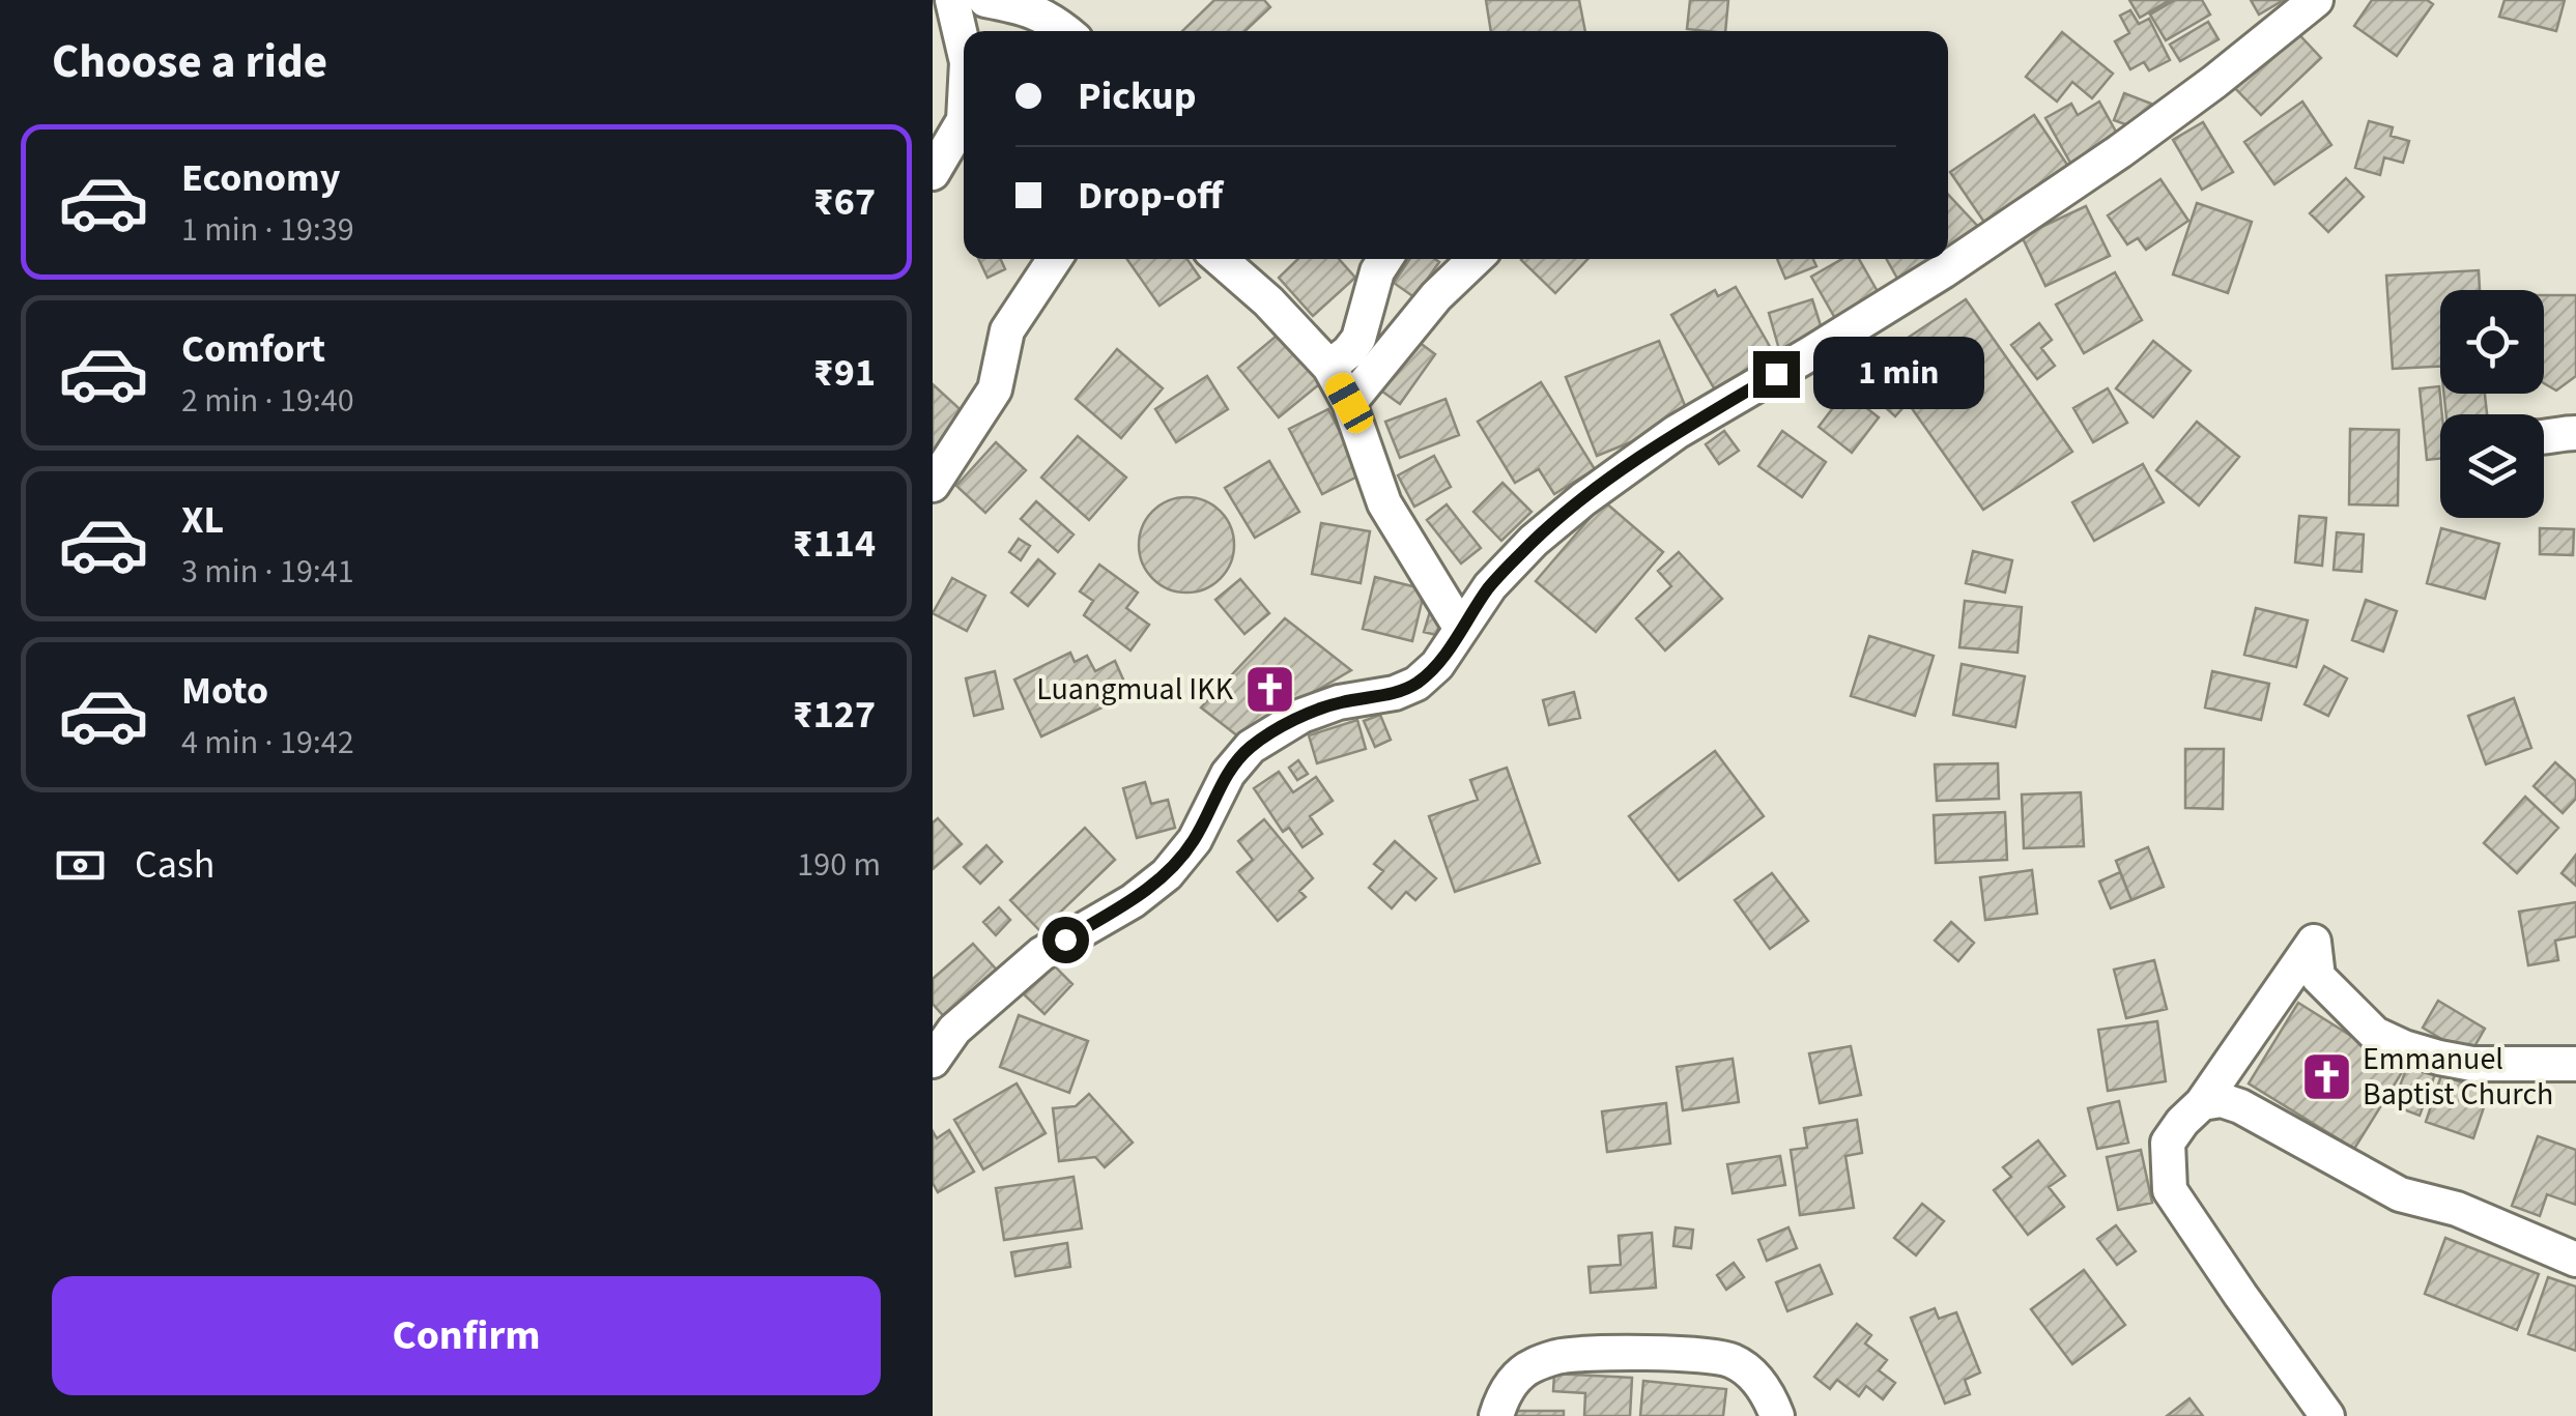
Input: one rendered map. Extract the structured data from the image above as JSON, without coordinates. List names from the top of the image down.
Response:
{
  "places": {
    "church": ["Luangmual IKK", "Emmanuel Baptist Church"]
  },
  "page": {
    "heading": "Choose a ride",
    "banner": ["Pickup", "Drop-off"],
    "list": [
      {
        "name": "Economy",
        "note": "1 min · 19:39",
        "value": "₹67"
      },
      {
        "name": "Comfort",
        "note": "2 min · 19:40",
        "value": "₹91"
      },
      {
        "name": "XL",
        "note": "3 min · 19:41",
        "value": "₹114"
      },
      {
        "name": "Moto",
        "note": "4 min · 19:42",
        "value": "₹127"
      }
    ],
    "bubble": "1 min",
    "pay": ["Cash", "190 m"],
    "buttons": "Confirm"
  }
}
